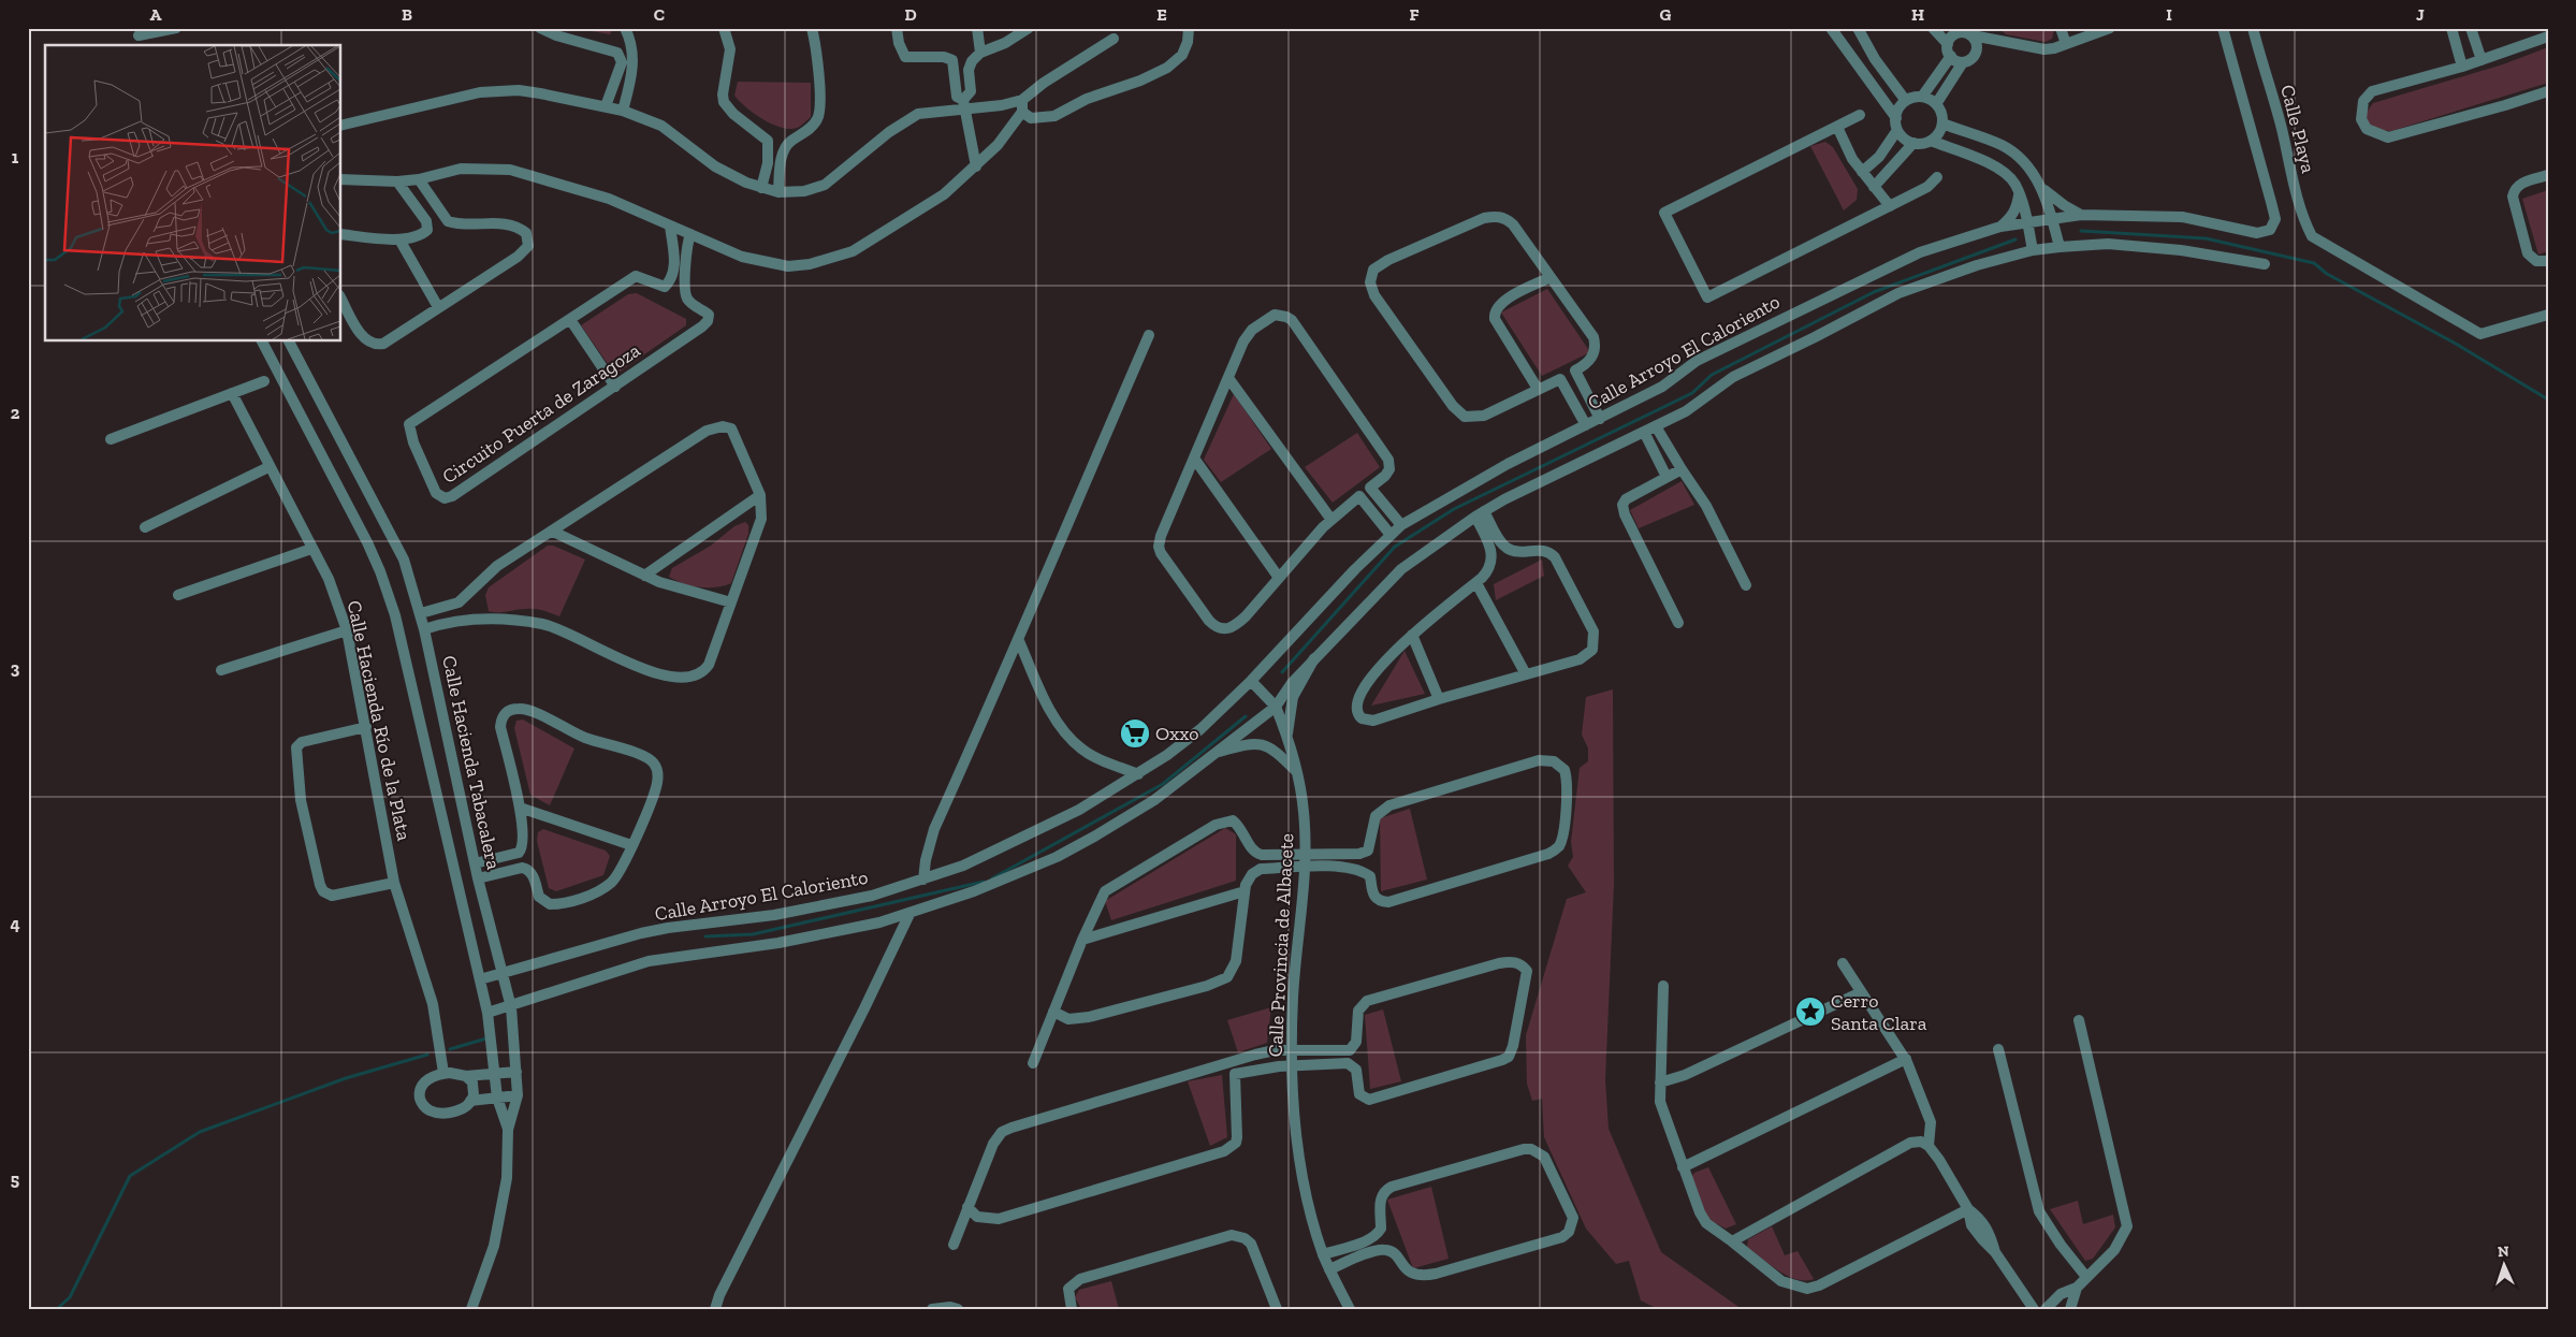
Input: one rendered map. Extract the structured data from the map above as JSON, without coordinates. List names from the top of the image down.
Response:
{
  "streets": {
    "street": [
      "Calle Playa",
      "Calle Arroyo El Caloriento",
      "Circuito Puerta de Zaragoza",
      "Calle Hacienda Río de la Plata",
      "Calle Hacienda Tabacalera",
      "Calle Provincia de Albacete"
    ]
  },
  "crossings": [
    ["Calle Arroyo El Caloriento", "Calle Hacienda Tabacalera"]
  ],
  "places": {
    "supermarket": ["Oxxo"],
    "place": ["Cerro Santa Clara"]
  },
  "north": "top",
  "grid": {
    "columns": [
      "A",
      "B",
      "C",
      "D",
      "E",
      "F",
      "G",
      "H",
      "I",
      "J"
    ],
    "rows": [
      "1",
      "2",
      "3",
      "4",
      "5"
    ]
  }
}
